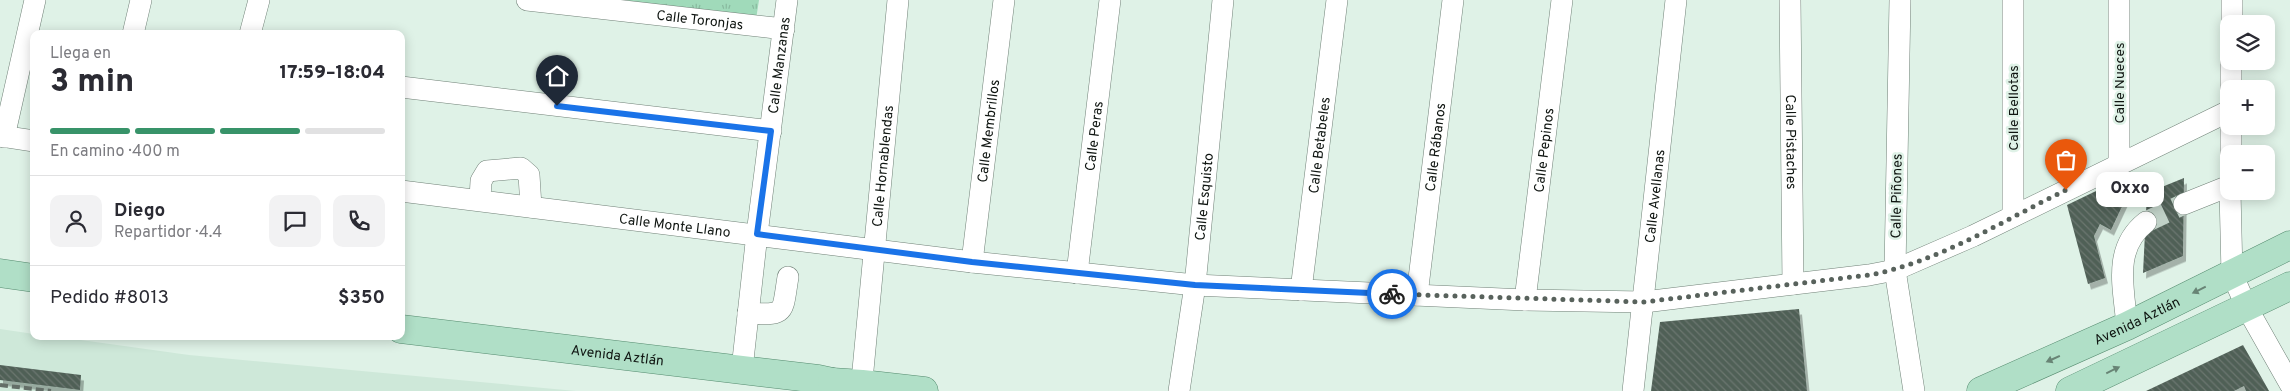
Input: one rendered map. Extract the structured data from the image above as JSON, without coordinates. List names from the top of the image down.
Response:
{
  "streets": {
    "main road": ["Avenida Aztlán"],
    "street": [
      "Calle Toronjas",
      "Calle Manzanas",
      "Calle Nueces",
      "Calle Bellotas",
      "Calle Membrillos",
      "Calle Peras",
      "Calle Pistaches",
      "Calle Betabeles",
      "Calle Rábanos",
      "Calle Pepinos",
      "Calle Hornablendas",
      "Calle Esquisto",
      "Calle Avellanas",
      "Calle Piñones",
      "Calle Monte Llano"
    ]
  },
  "crossings": [
    ["Calle Toronjas", "Calle Manzanas"],
    ["Calle Manzanas", "Calle Monte Llano"],
    ["Calle Manzanas", "Avenida Aztlán"],
    ["Calle Nueces", "Calle Monte Llano"],
    ["Calle Bellotas", "Calle Monte Llano"],
    ["Calle Membrillos", "Calle Monte Llano"],
    ["Calle Peras", "Calle Monte Llano"],
    ["Calle Pistaches", "Calle Monte Llano"],
    ["Calle Betabeles", "Calle Monte Llano"],
    ["Calle Rábanos", "Calle Monte Llano"],
    ["Calle Pepinos", "Calle Monte Llano"],
    ["Calle Hornablendas", "Calle Monte Llano"],
    ["Calle Hornablendas", "Avenida Aztlán"],
    ["Calle Esquisto", "Calle Monte Llano"],
    ["Calle Avellanas", "Calle Monte Llano"],
    ["Calle Piñones", "Calle Monte Llano"]
  ],
  "places": ["Oxxo"],
  "page": {
    "map_buttons": ["+", "−"],
    "heading": ["3 min", "Llega en", "17:59–18:04"],
    "panel": [
      "Diego",
      "Repartidor · 4.4",
      "Pedido #8013",
      "$350"
    ],
    "bar": "En camino · 400 m",
    "bubble": "Oxxo"
  }
}
